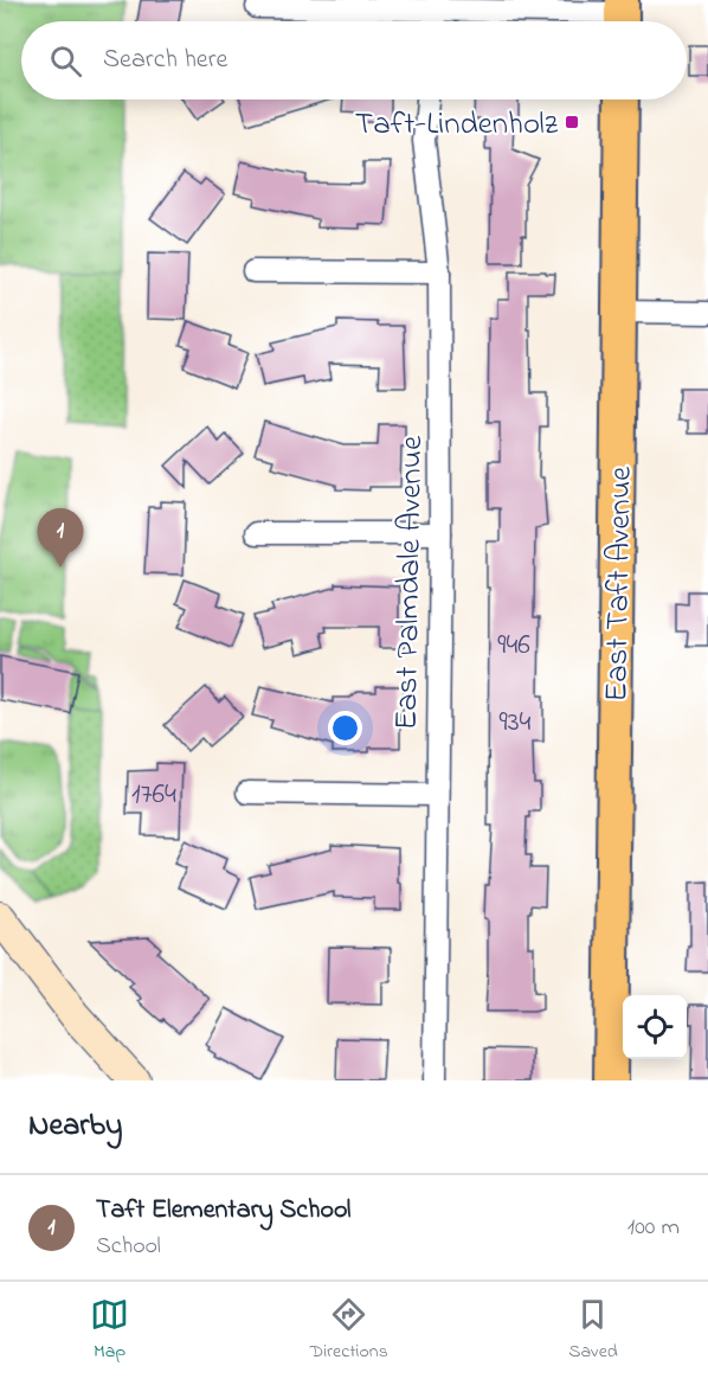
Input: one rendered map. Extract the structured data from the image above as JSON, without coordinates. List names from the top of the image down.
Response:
{
  "streets": {
    "main road": ["East Taft Avenue"],
    "street": ["East Palmdale Avenue"]
  },
  "places": {
    "transit": ["Taft-Lindenholz"]
  },
  "house_numbers": ["946", "934", "1764"],
  "page": {
    "search": "Search here",
    "pins": "1",
    "heading": "Nearby",
    "list": [
      {
        "mark": "1",
        "name": "Taft Elementary School",
        "note": "School",
        "value": "100 m"
      }
    ],
    "nav": ["Map", "Directions", "Saved"]
  }
}
